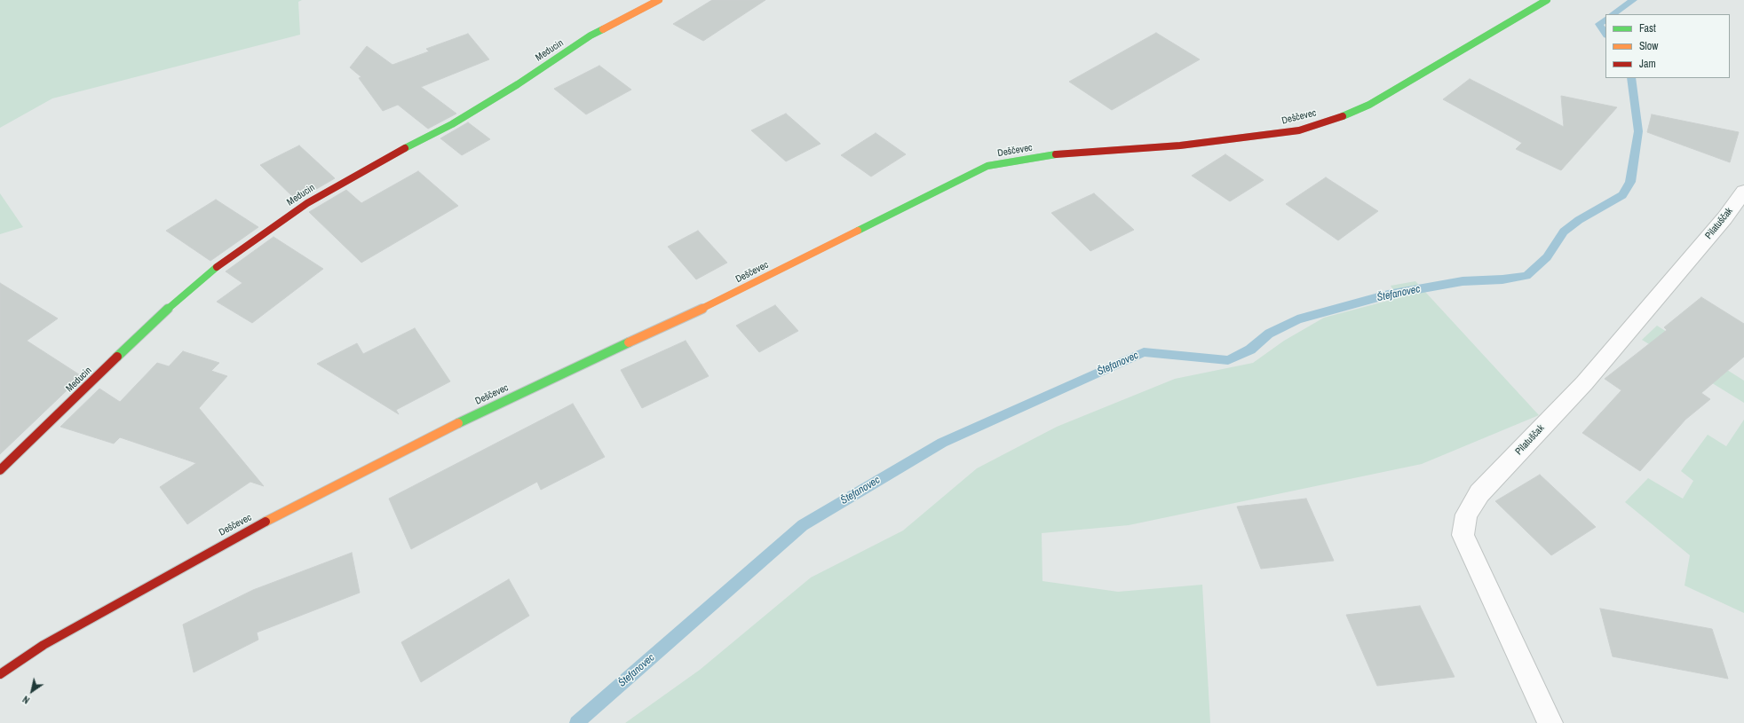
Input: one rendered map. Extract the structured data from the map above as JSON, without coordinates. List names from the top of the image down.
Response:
{
  "streets": {
    "street": ["Meducin", "Deščevec", "Pilatuščak"]
  },
  "water": ["Štefanovec"],
  "legend": ["Fast", "Slow", "Jam"],
  "north": "bottom left"
}
